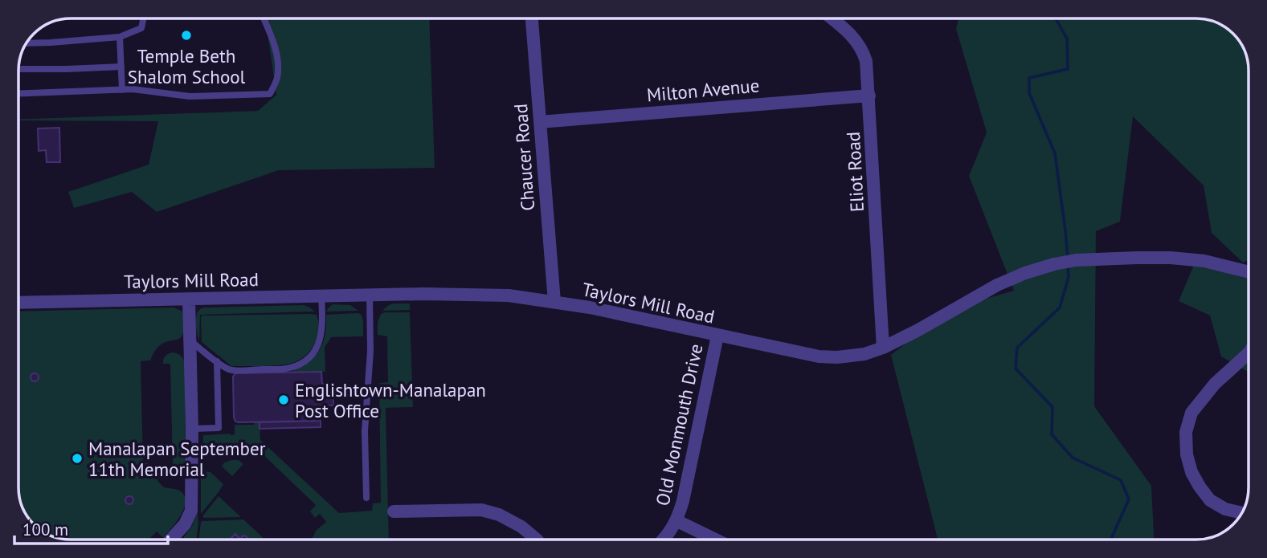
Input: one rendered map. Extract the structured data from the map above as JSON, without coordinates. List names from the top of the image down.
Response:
{
  "streets": {
    "street": [
      "Milton Avenue",
      "Chaucer Road",
      "Eliot Road",
      "Taylors Mill Road",
      "Old Monmouth Drive"
    ]
  },
  "crossings": [
    ["Milton Avenue", "Chaucer Road"],
    ["Milton Avenue", "Eliot Road"],
    ["Chaucer Road", "Taylors Mill Road"],
    ["Eliot Road", "Taylors Mill Road"],
    ["Taylors Mill Road", "Old Monmouth Drive"]
  ],
  "places": ["Temple Beth Shalom School", "Englishtown-Manalapan Post Office", "Manalapan September 11th Memorial"],
  "scale_bar": "100 m"
}
